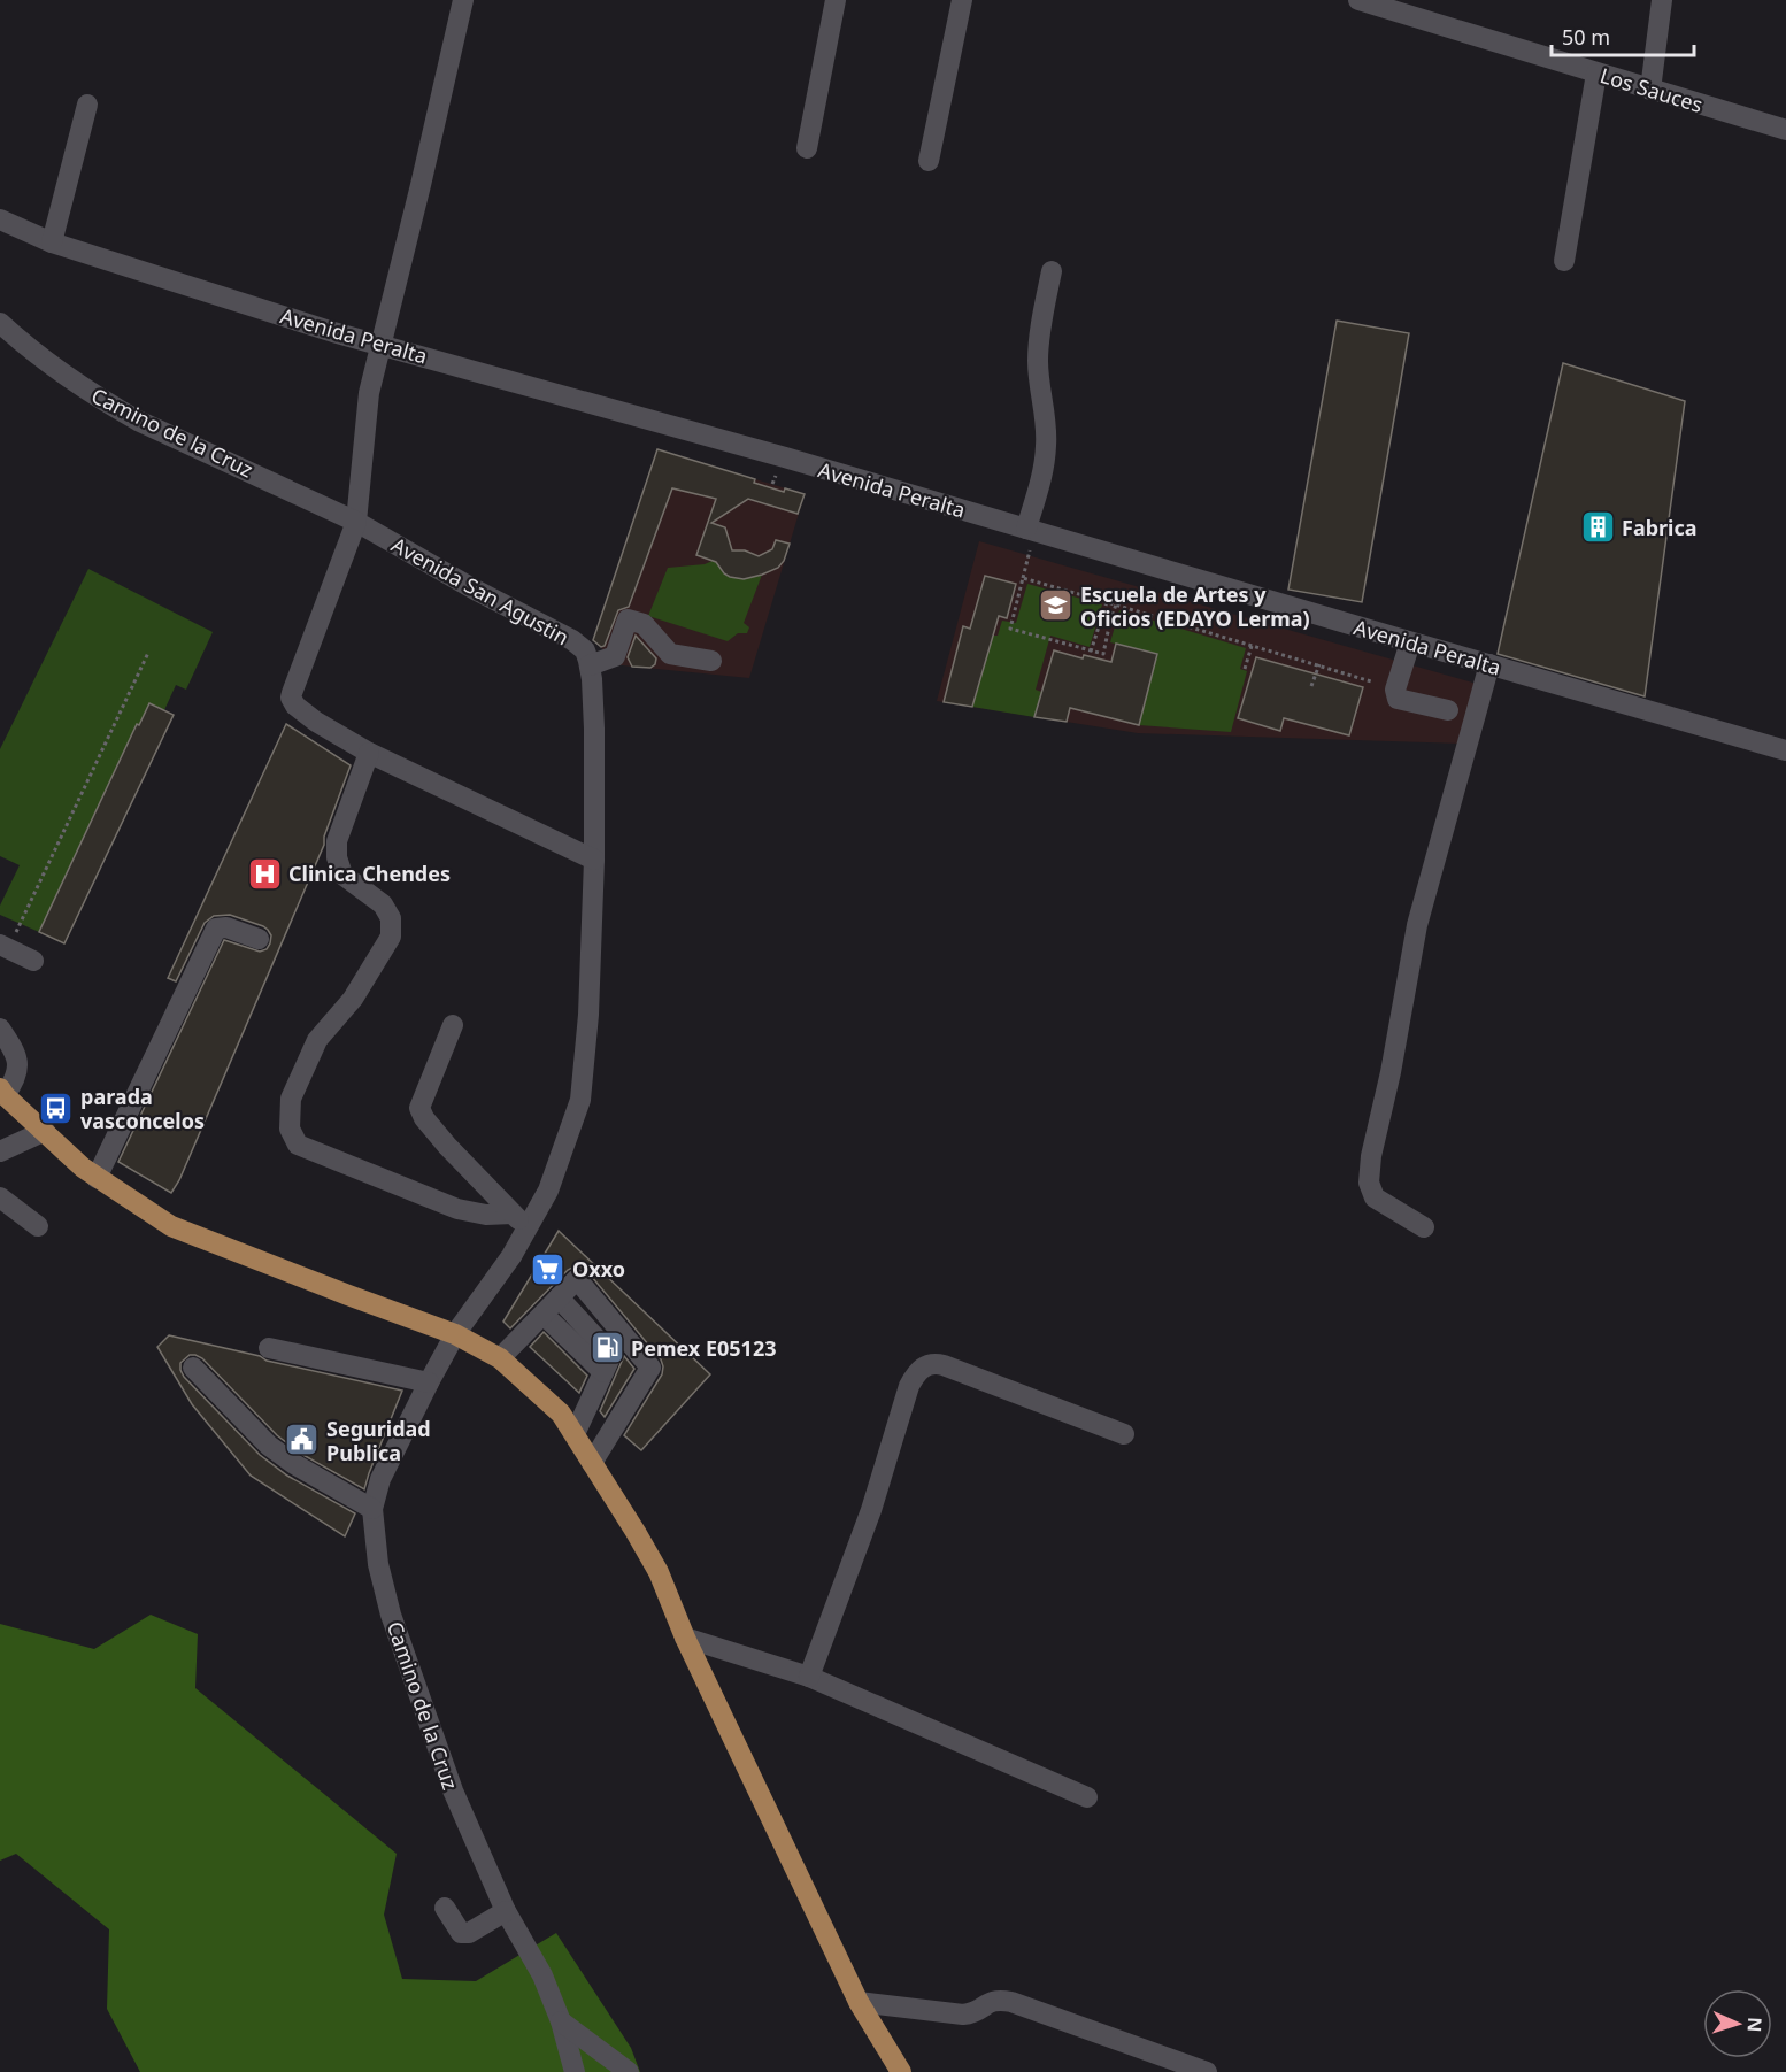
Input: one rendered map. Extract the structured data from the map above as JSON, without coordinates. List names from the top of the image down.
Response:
{
  "streets": {
    "street": [
      "Los Sauces",
      "Avenida Peralta",
      "Camino de la Cruz",
      "Avenida San Agustin"
    ]
  },
  "crossings": [
    ["Camino de la Cruz", "Avenida San Agustin"]
  ],
  "places": {
    "building": ["Fabrica"],
    "school or university": ["Escuela de Artes y Oficios (EDAYO Lerma)"],
    "hospital": ["Clinica Chendes"],
    "bus stop": ["parada vasconcelos"],
    "supermarket": ["Oxxo"],
    "fuel station": ["Pemex E05123"],
    "public building": ["Seguridad Publica"]
  },
  "scale_bar": "50 m",
  "north": "right"
}
